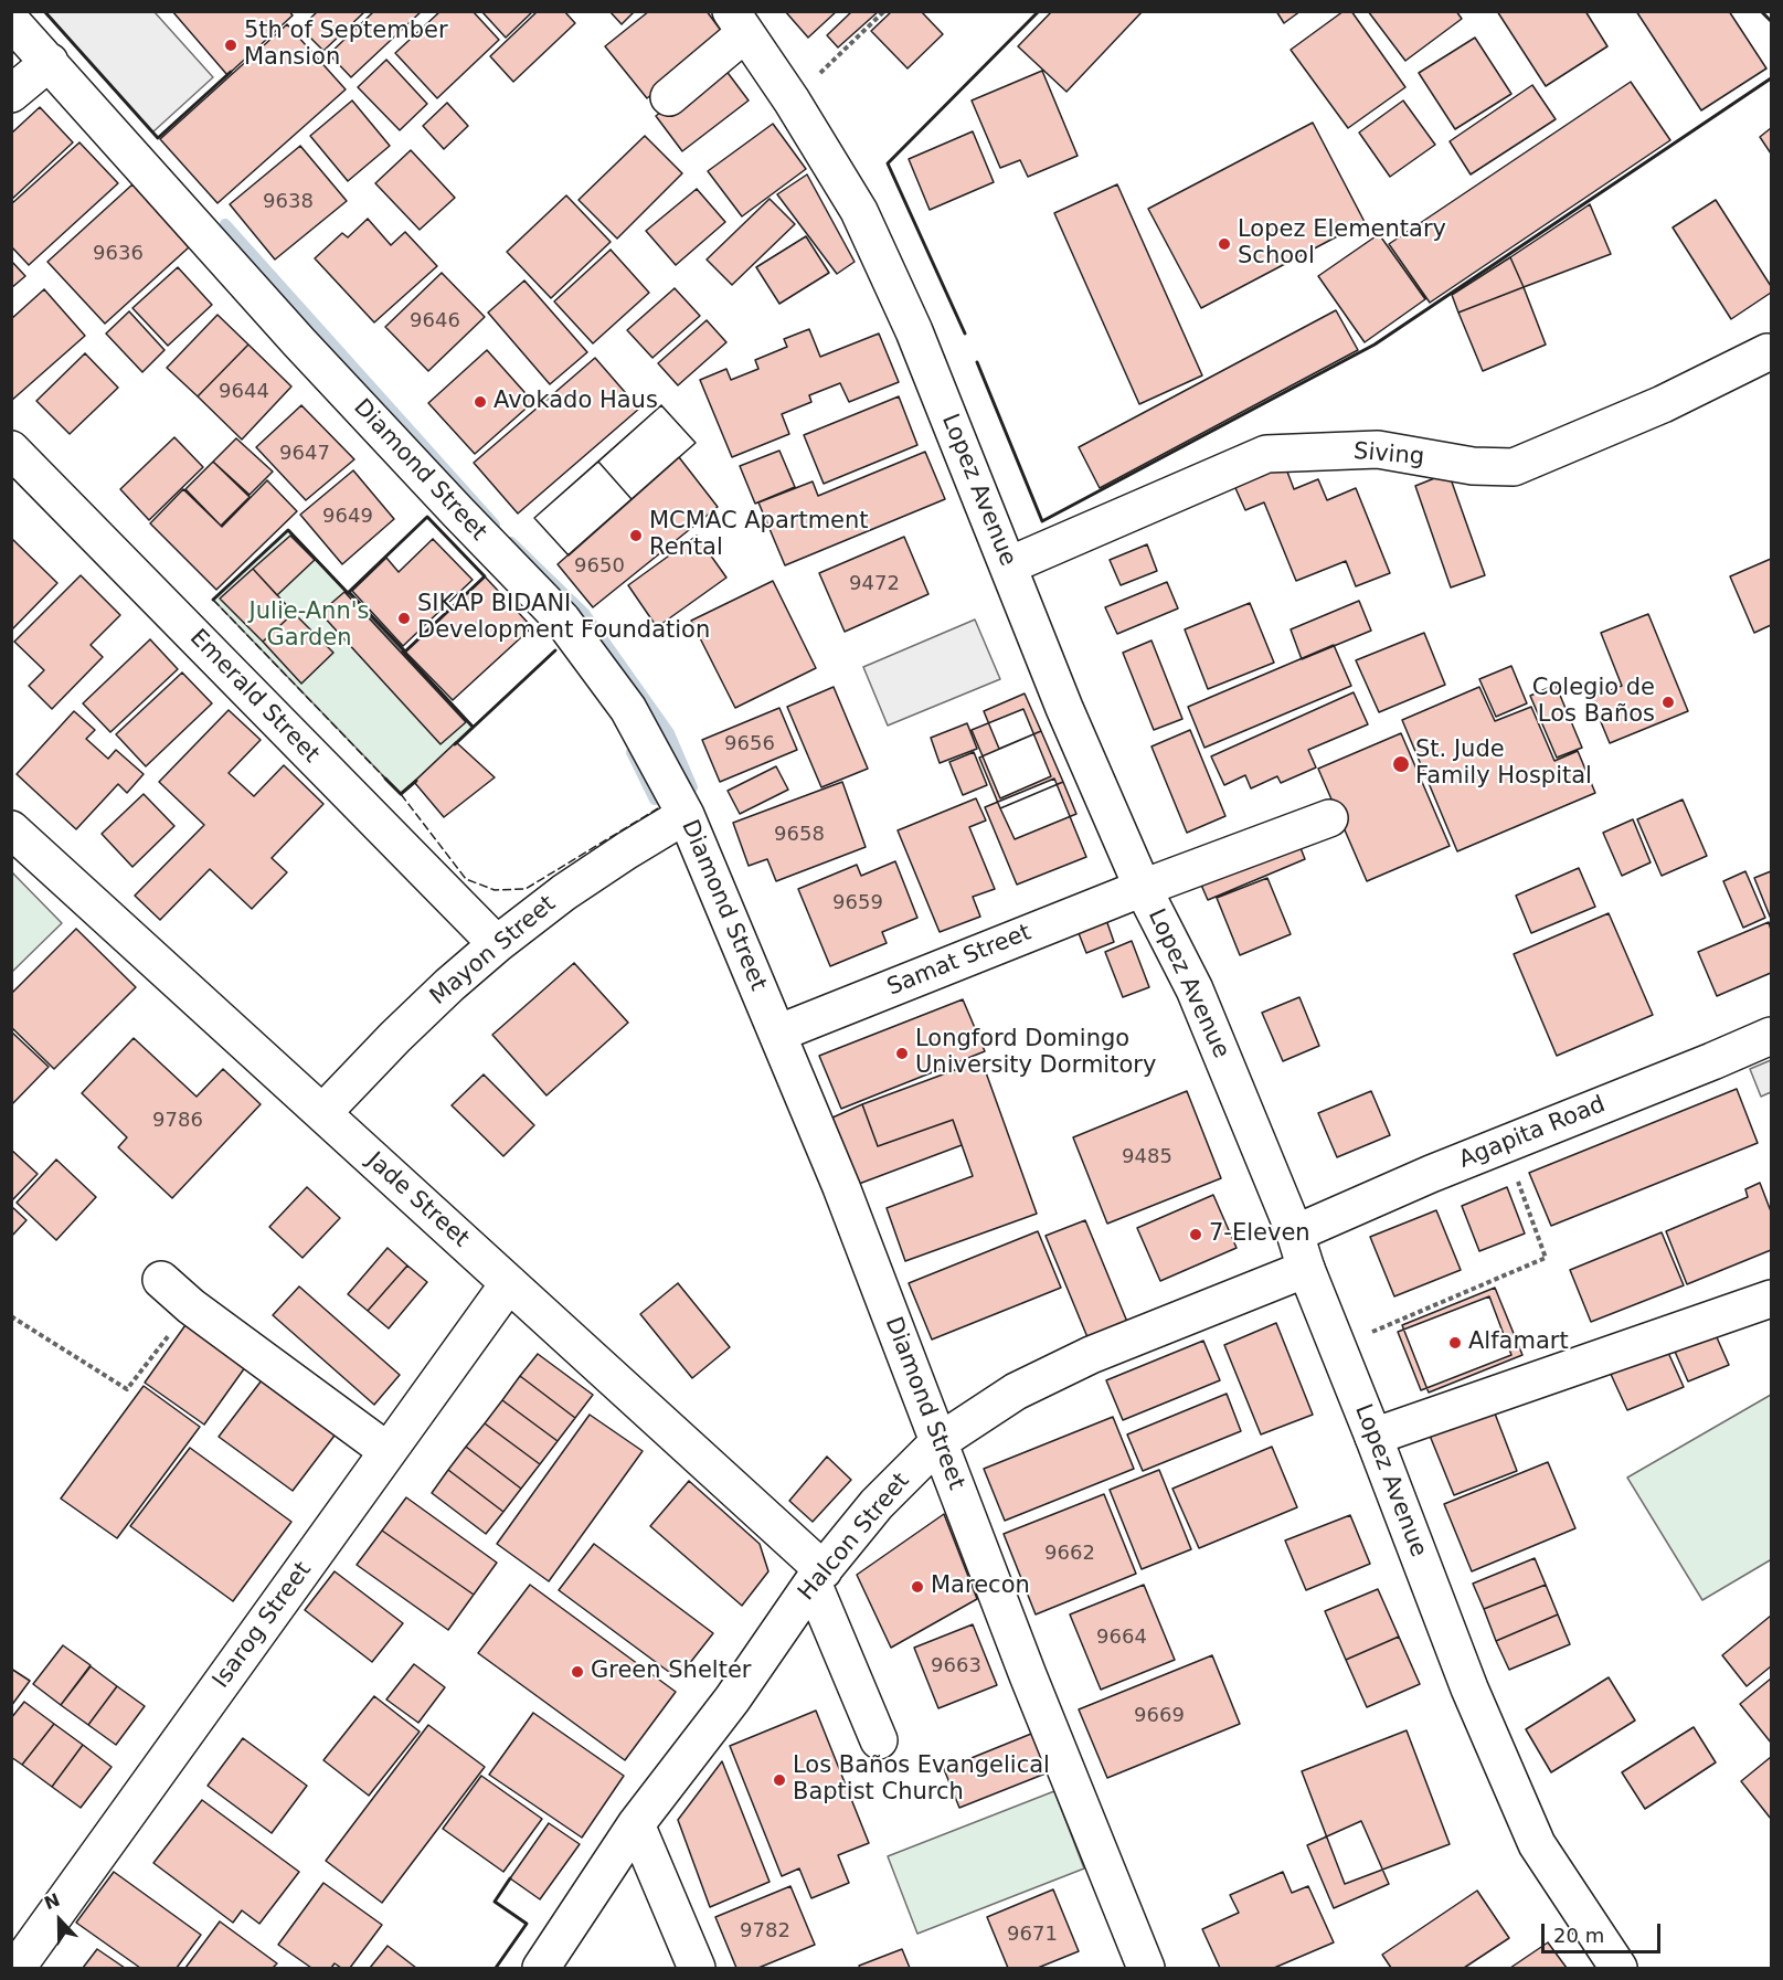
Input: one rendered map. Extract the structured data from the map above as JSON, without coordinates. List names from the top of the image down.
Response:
{
  "streets": {
    "street": [
      "Siving",
      "Diamond Street",
      "Lopez Avenue",
      "Emerald Street",
      "Mayon Street",
      "Samat Street",
      "Agapita Road",
      "Jade Street",
      "Halcon Street",
      "Isarog Street"
    ]
  },
  "crossings": [
    ["Siving", "Lopez Avenue"],
    ["Diamond Street", "Mayon Street"],
    ["Diamond Street", "Samat Street"],
    ["Diamond Street", "Halcon Street"],
    ["Lopez Avenue", "Samat Street"],
    ["Lopez Avenue", "Agapita Road"],
    ["Lopez Avenue", "Halcon Street"],
    ["Emerald Street", "Mayon Street"],
    ["Mayon Street", "Jade Street"],
    ["Jade Street", "Halcon Street"],
    ["Jade Street", "Isarog Street"]
  ],
  "parks": ["Julie-Ann's Garden"],
  "places": [
    "5th of September Mansion",
    "Lopez Elementary School",
    "Avokado Haus",
    "MCMAC Apartment Rental",
    "SIKAP BIDANI Development Foundation",
    "Colegio de Los Baños",
    "St. Jude Family Hospital",
    "Longford Domingo University Dormitory",
    "7-Eleven",
    "Alfamart",
    "Marecon",
    "Green Shelter",
    "Los Baños Evangelical Baptist Church"
  ],
  "house_numbers": [
    "9638",
    "9636",
    "9646",
    "9644",
    "9647",
    "9649",
    "9650",
    "9472",
    "9656",
    "9658",
    "9659",
    "9786",
    "9485",
    "9662",
    "9664",
    "9663",
    "9669",
    "9782",
    "9671"
  ],
  "scale_bar": "20 m",
  "north": "top"
}
